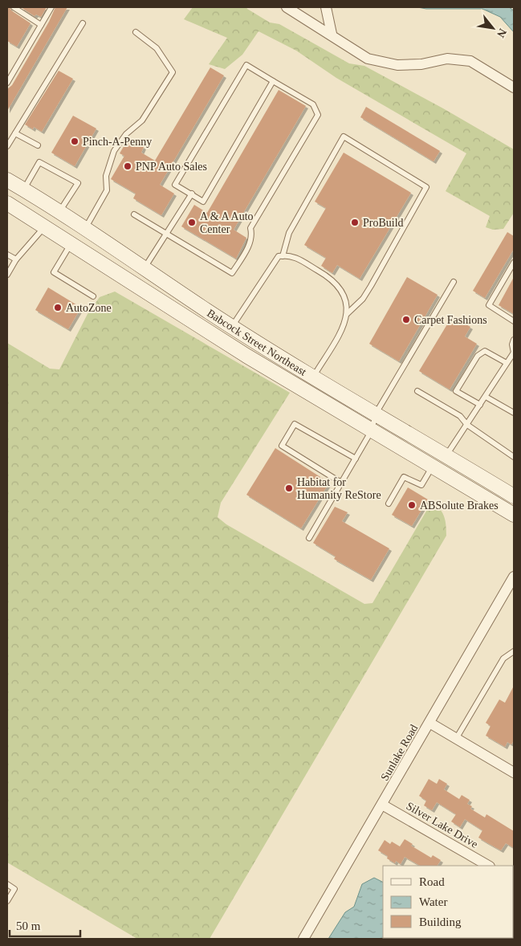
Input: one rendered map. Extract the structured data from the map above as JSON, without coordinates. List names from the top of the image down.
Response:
{
  "streets": {
    "main road": ["Babcock Street Northeast"],
    "street": ["Sunlake Road", "Silver Lake Drive"]
  },
  "crossings": [
    ["Sunlake Road", "Silver Lake Drive"]
  ],
  "places": [
    "Pinch-A-Penny",
    "PNP Auto Sales",
    "A & A Auto Center",
    "ProBuild",
    "AutoZone",
    "Carpet Fashions",
    "Habitat for Humanity ReStore",
    "ABSolute Brakes"
  ],
  "legend": ["Road", "Water", "Building"],
  "scale_bar": "50 m",
  "north": "bottom right"
}
